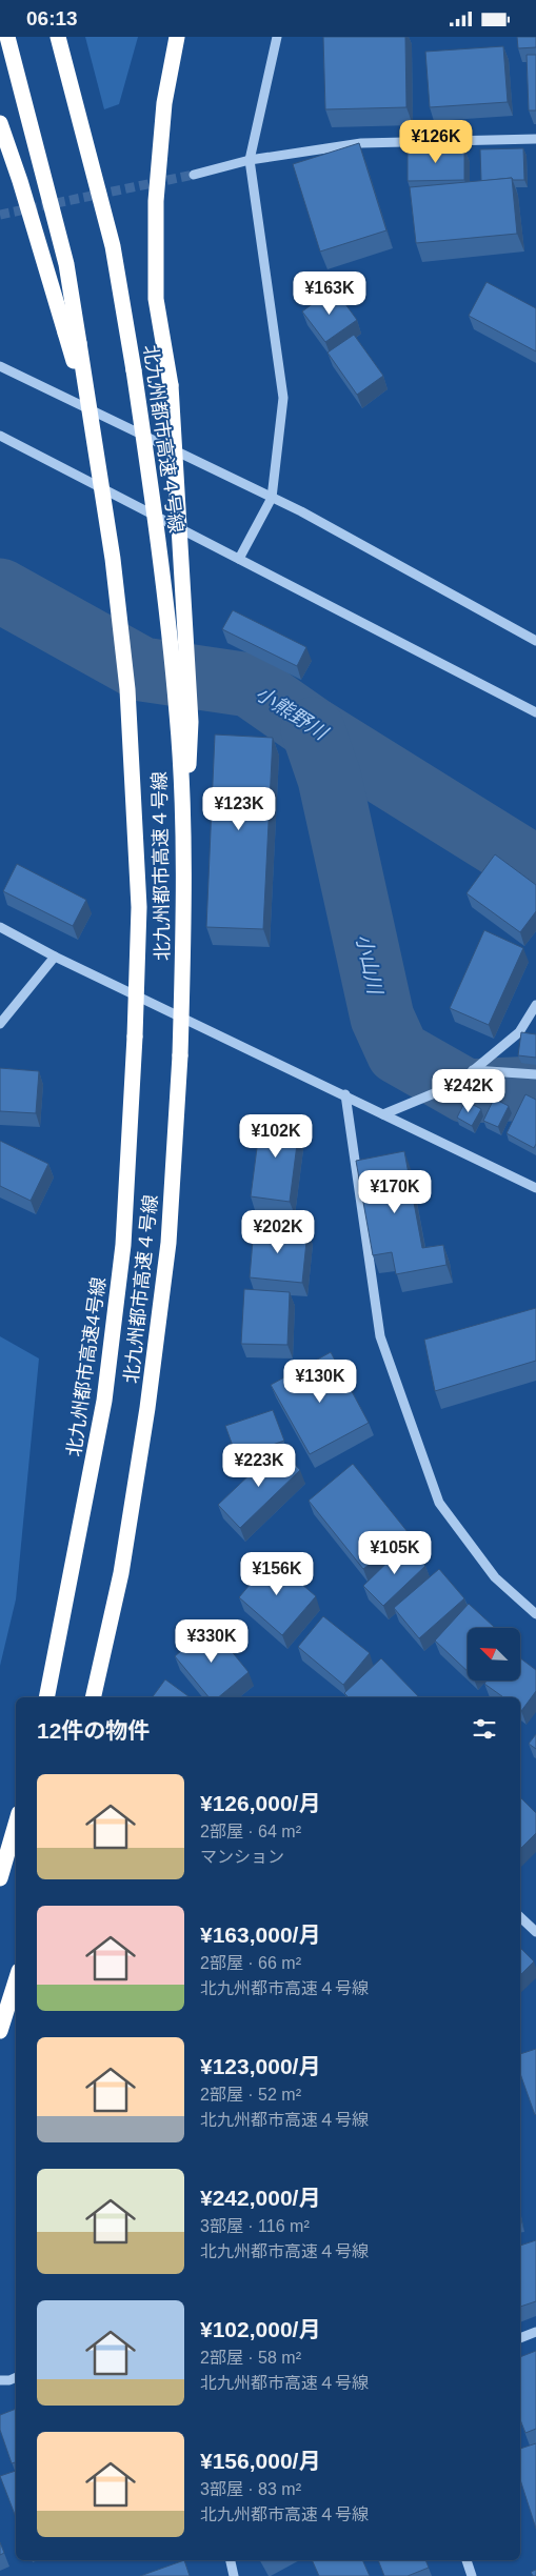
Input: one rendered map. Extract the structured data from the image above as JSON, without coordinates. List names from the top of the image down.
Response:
{
  "streets": {
    "highway": ["北九州都市高速４号線", "北九州都市高速4号線"]
  },
  "crossings": [
    ["北九州都市高速４号線", "北九州都市高速4号線"]
  ],
  "water": ["小熊野川", "小山川"],
  "north": "top left",
  "page": {
    "status": "06:13",
    "price": [
      "¥126K",
      "¥163K",
      "¥123K",
      "¥242K",
      "¥102K",
      "¥170K",
      "¥202K",
      "¥130K",
      "¥223K",
      "¥105K",
      "¥156K",
      "¥330K"
    ],
    "heading": "12件の物件",
    "list": [
      {
        "name": "¥126,000/月",
        "note": "2部屋 · 64 m² · マンション"
      },
      {
        "name": "¥163,000/月",
        "note": "2部屋 · 66 m² · 北九州都市高速４号線"
      },
      {
        "name": "¥123,000/月",
        "note": "2部屋 · 52 m² · 北九州都市高速４号線"
      },
      {
        "name": "¥242,000/月",
        "note": "3部屋 · 116 m² · 北九州都市高速４号線"
      },
      {
        "name": "¥102,000/月",
        "note": "2部屋 · 58 m² · 北九州都市高速４号線"
      },
      {
        "name": "¥156,000/月",
        "note": "3部屋 · 83 m² · 北九州都市高速４号線"
      }
    ]
  }
}
